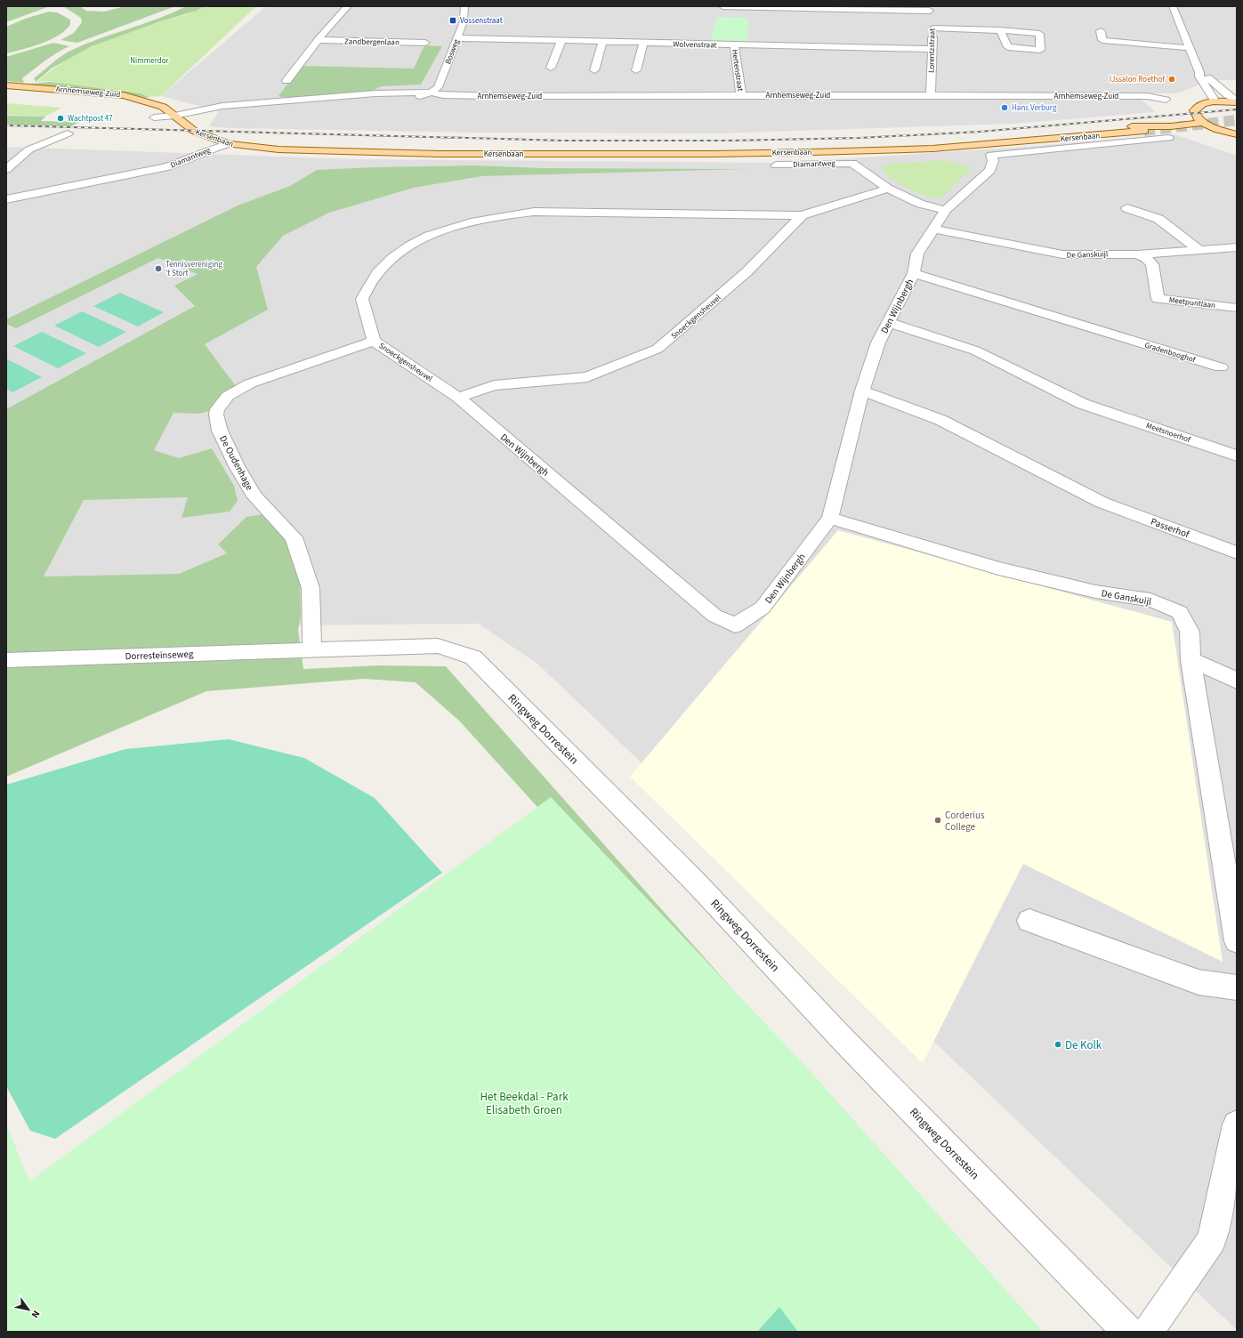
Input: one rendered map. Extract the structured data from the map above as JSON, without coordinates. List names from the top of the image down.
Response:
{
  "streets": {
    "main road": ["Arnhemseweg-Zuid", "Kersenbaan"],
    "street": [
      "Zandbergenlaan",
      "Wolvenstraat",
      "Lorentzstraat",
      "Bosweg",
      "Hertenstraat",
      "Diamantweg",
      "De Ganskuijl",
      "Meetpuntlaan",
      "Den Wijnbergh",
      "Snoeckgensheuvel",
      "Gradenbooghof",
      "Meetsnoerhof",
      "De Oudenhage",
      "Passerhof",
      "Dorresteinseweg",
      "Ringweg Dorrestein"
    ]
  },
  "crossings": [
    ["Wolvenstraat", "Lorentzstraat"],
    ["Wolvenstraat", "Bosweg"],
    ["Wolvenstraat", "Hertenstraat"],
    ["Lorentzstraat", "Arnhemseweg-Zuid"],
    ["Bosweg", "Arnhemseweg-Zuid"],
    ["Hertenstraat", "Arnhemseweg-Zuid"],
    ["Arnhemseweg-Zuid", "Kersenbaan"],
    ["Kersenbaan", "Diamantweg"],
    ["Diamantweg", "Snoeckgensheuvel"],
    ["De Ganskuijl", "Meetpuntlaan"],
    ["De Ganskuijl", "Den Wijnbergh"],
    ["Den Wijnbergh", "Snoeckgensheuvel"],
    ["Den Wijnbergh", "Gradenbooghof"],
    ["Den Wijnbergh", "Meetsnoerhof"],
    ["Den Wijnbergh", "Passerhof"],
    ["Snoeckgensheuvel", "De Oudenhage"],
    ["De Oudenhage", "Dorresteinseweg"],
    ["De Oudenhage", "Ringweg Dorrestein"],
    ["Dorresteinseweg", "Ringweg Dorrestein"]
  ],
  "parks": ["Nimmerdor", "Het Beekdal - Park Elisabeth Groen"],
  "places": {
    "transit": ["Vossenstraat"],
    "other": [
      "IJssalon Roethof",
      "Hans Verburg",
      "Wachtpost 47",
      "Tennisvereniging 't Stort",
      "Corderius College",
      "De Kolk"
    ]
  },
  "north": "bottom right"
}
